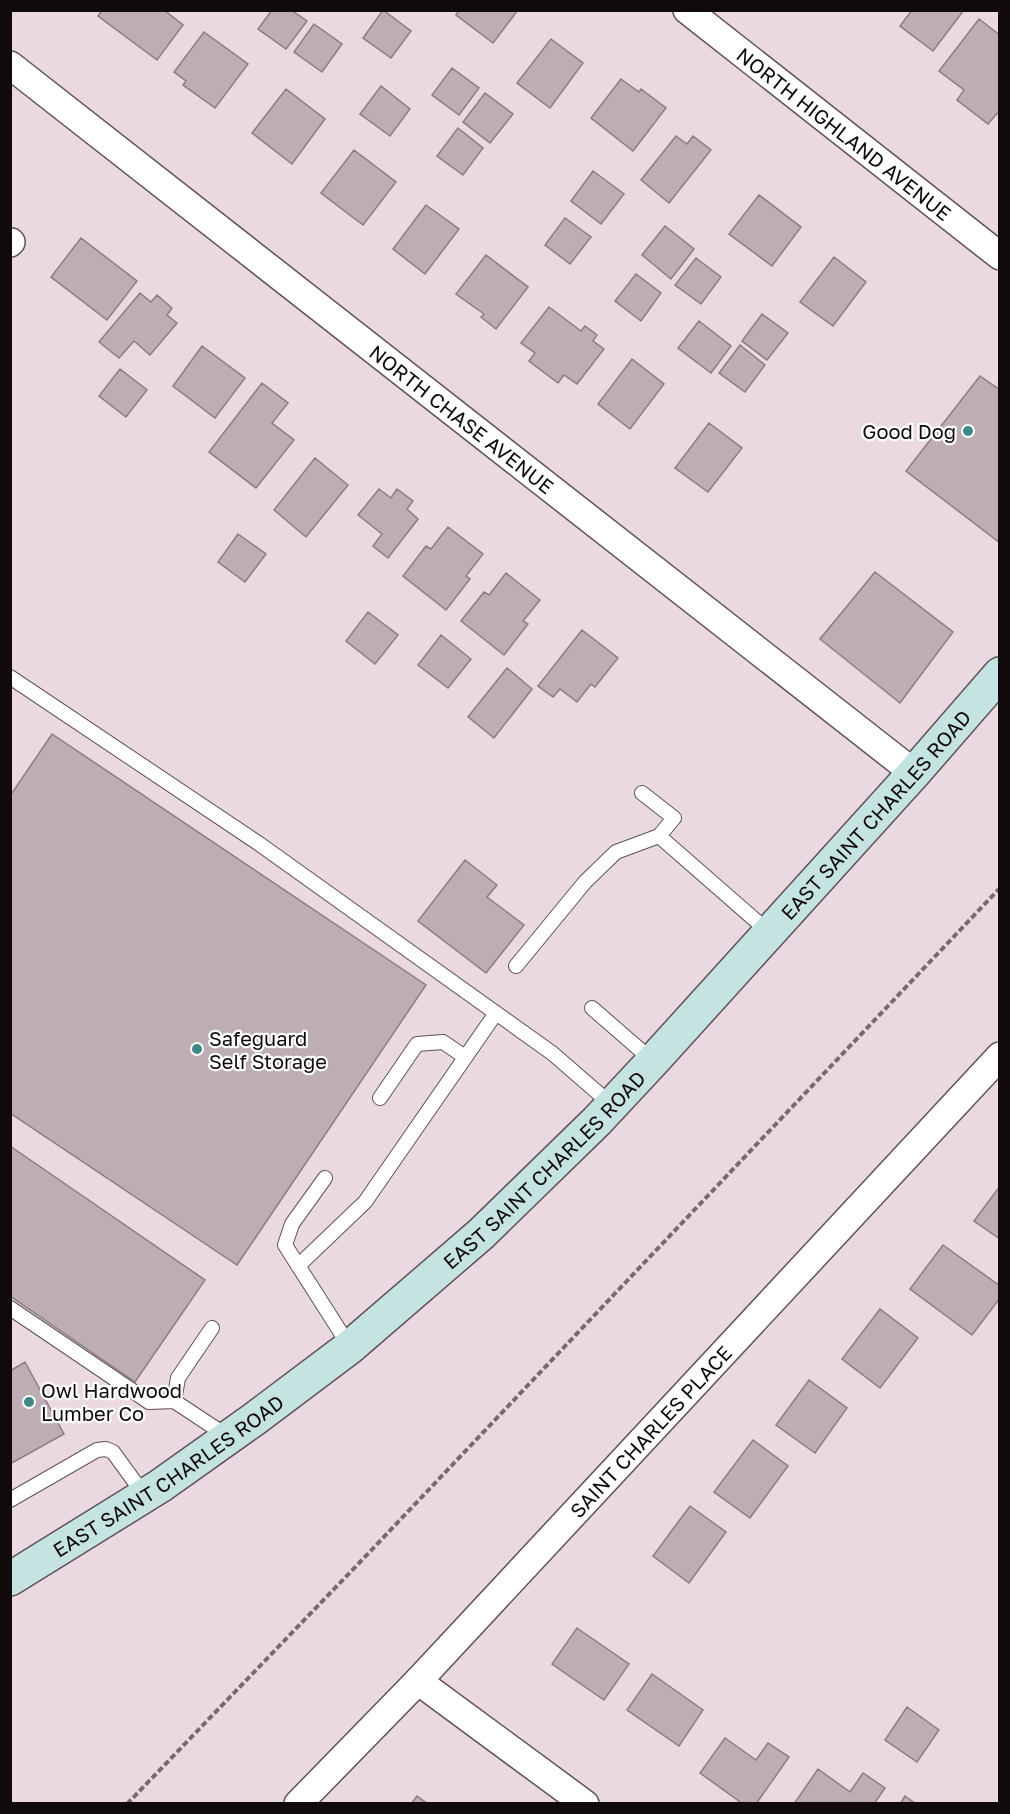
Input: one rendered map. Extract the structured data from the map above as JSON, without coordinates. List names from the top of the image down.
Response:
{
  "streets": {
    "main road": ["EAST SAINT CHARLES ROAD"],
    "street": ["NORTH HIGHLAND AVENUE", "NORTH CHASE AVENUE", "SAINT CHARLES PLACE"]
  },
  "crossings": [
    ["NORTH CHASE AVENUE", "EAST SAINT CHARLES ROAD"]
  ],
  "places": ["Good Dog", "Safeguard Self Storage", "Owl Hardwood Lumber Co"]
}
